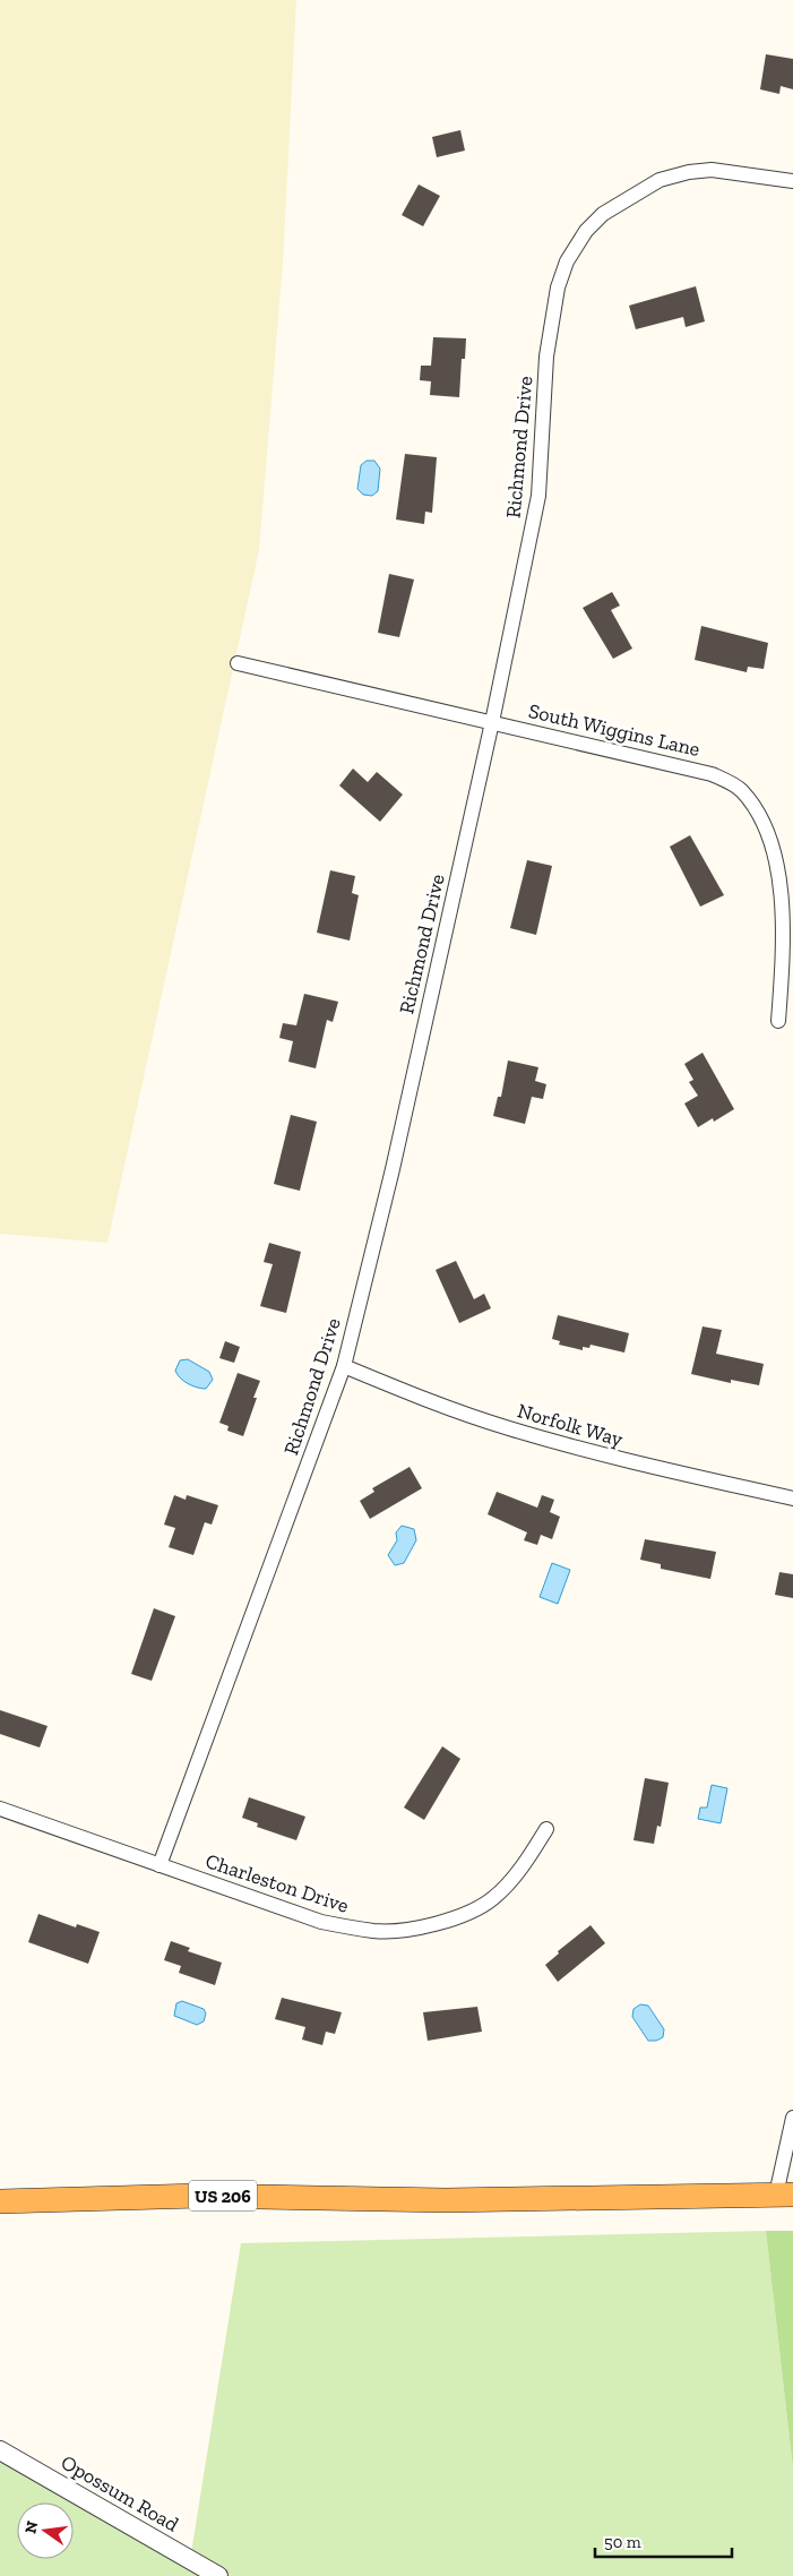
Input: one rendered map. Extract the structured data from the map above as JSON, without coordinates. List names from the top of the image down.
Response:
{
  "streets": {
    "highway": ["US 206"],
    "street": [
      "Richmond Drive",
      "South Wiggins Lane",
      "Norfolk Way",
      "Charleston Drive",
      "Opossum Road"
    ]
  },
  "crossings": [
    ["Richmond Drive", "South Wiggins Lane"],
    ["Richmond Drive", "Norfolk Way"],
    ["Richmond Drive", "Charleston Drive"]
  ],
  "scale_bar": "50 m",
  "north": "left"
}
